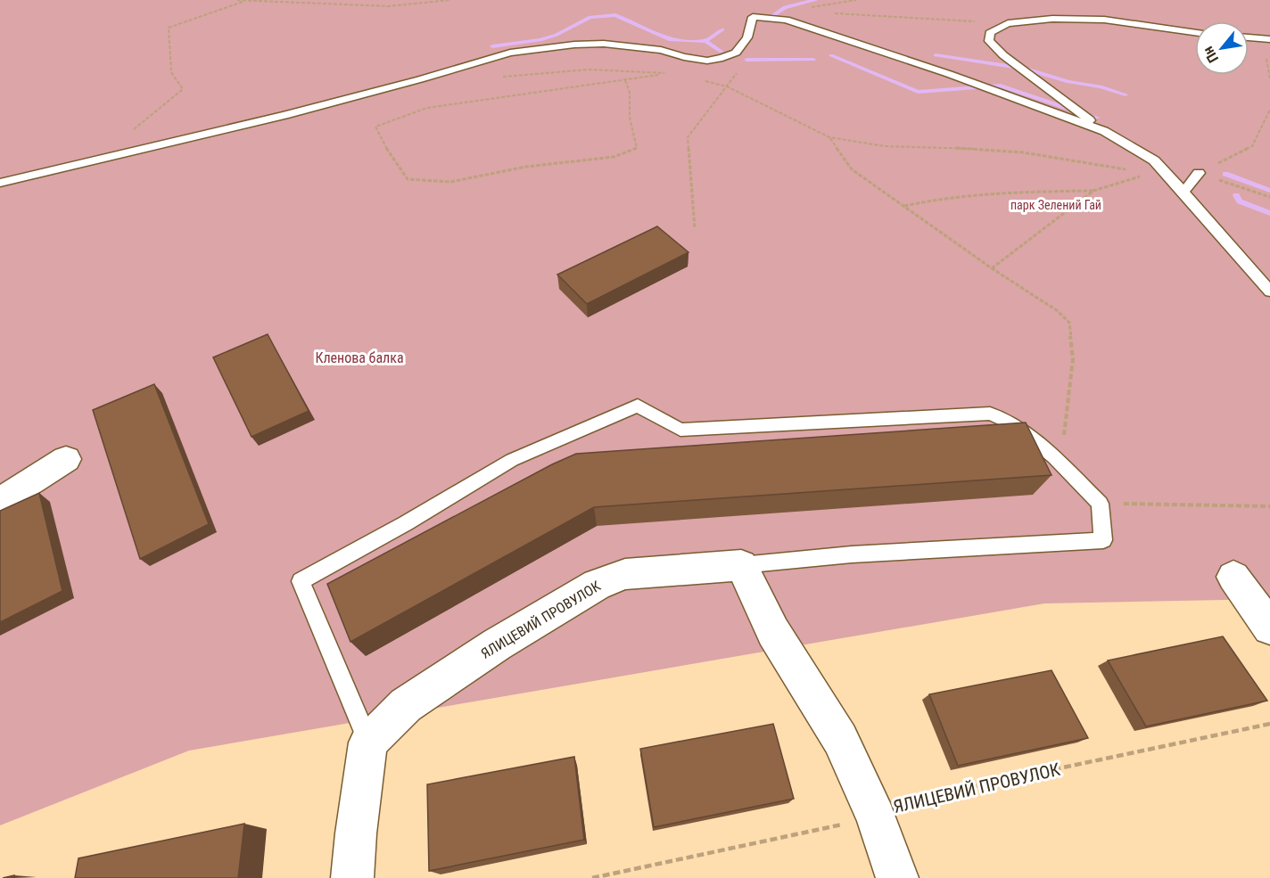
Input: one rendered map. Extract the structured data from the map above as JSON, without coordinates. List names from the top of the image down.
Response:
{
  "streets": {
    "street": ["ЯЛИЦЕВИЙ ПРОВУЛОК"]
  },
  "parks": ["парк Зелений Гай", "Кленова балка"],
  "north": "bottom left"
}
